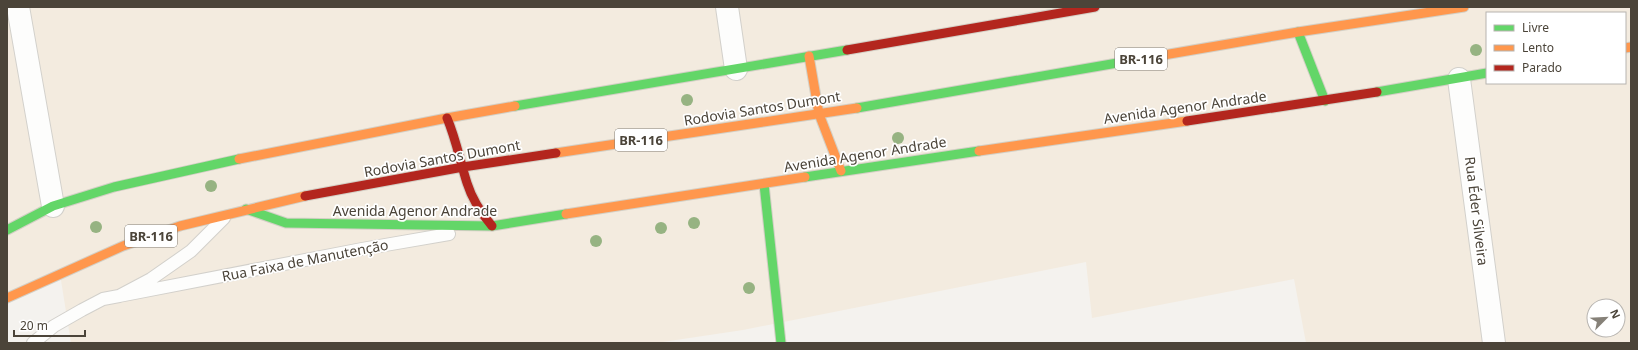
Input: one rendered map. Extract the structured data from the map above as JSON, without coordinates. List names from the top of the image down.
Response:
{
  "streets": {
    "main road": ["BR-116", "Avenida Agenor Andrade", "Rodovia Santos Dumont"],
    "street": ["Rua Éder Silveira"],
    "lane": ["Rua Faixa de Manutenção"]
  },
  "crossings": [
    ["Avenida Agenor Andrade", "Rodovia Santos Dumont"],
    ["Avenida Agenor Andrade", "Rua Éder Silveira"],
    ["Avenida Agenor Andrade", "Rua Faixa de Manutenção"],
    ["Rodovia Santos Dumont", "Rua Faixa de Manutenção"]
  ],
  "legend": ["Livre", "Lento", "Parado"],
  "scale_bar": "20 m",
  "north": "top right"
}
